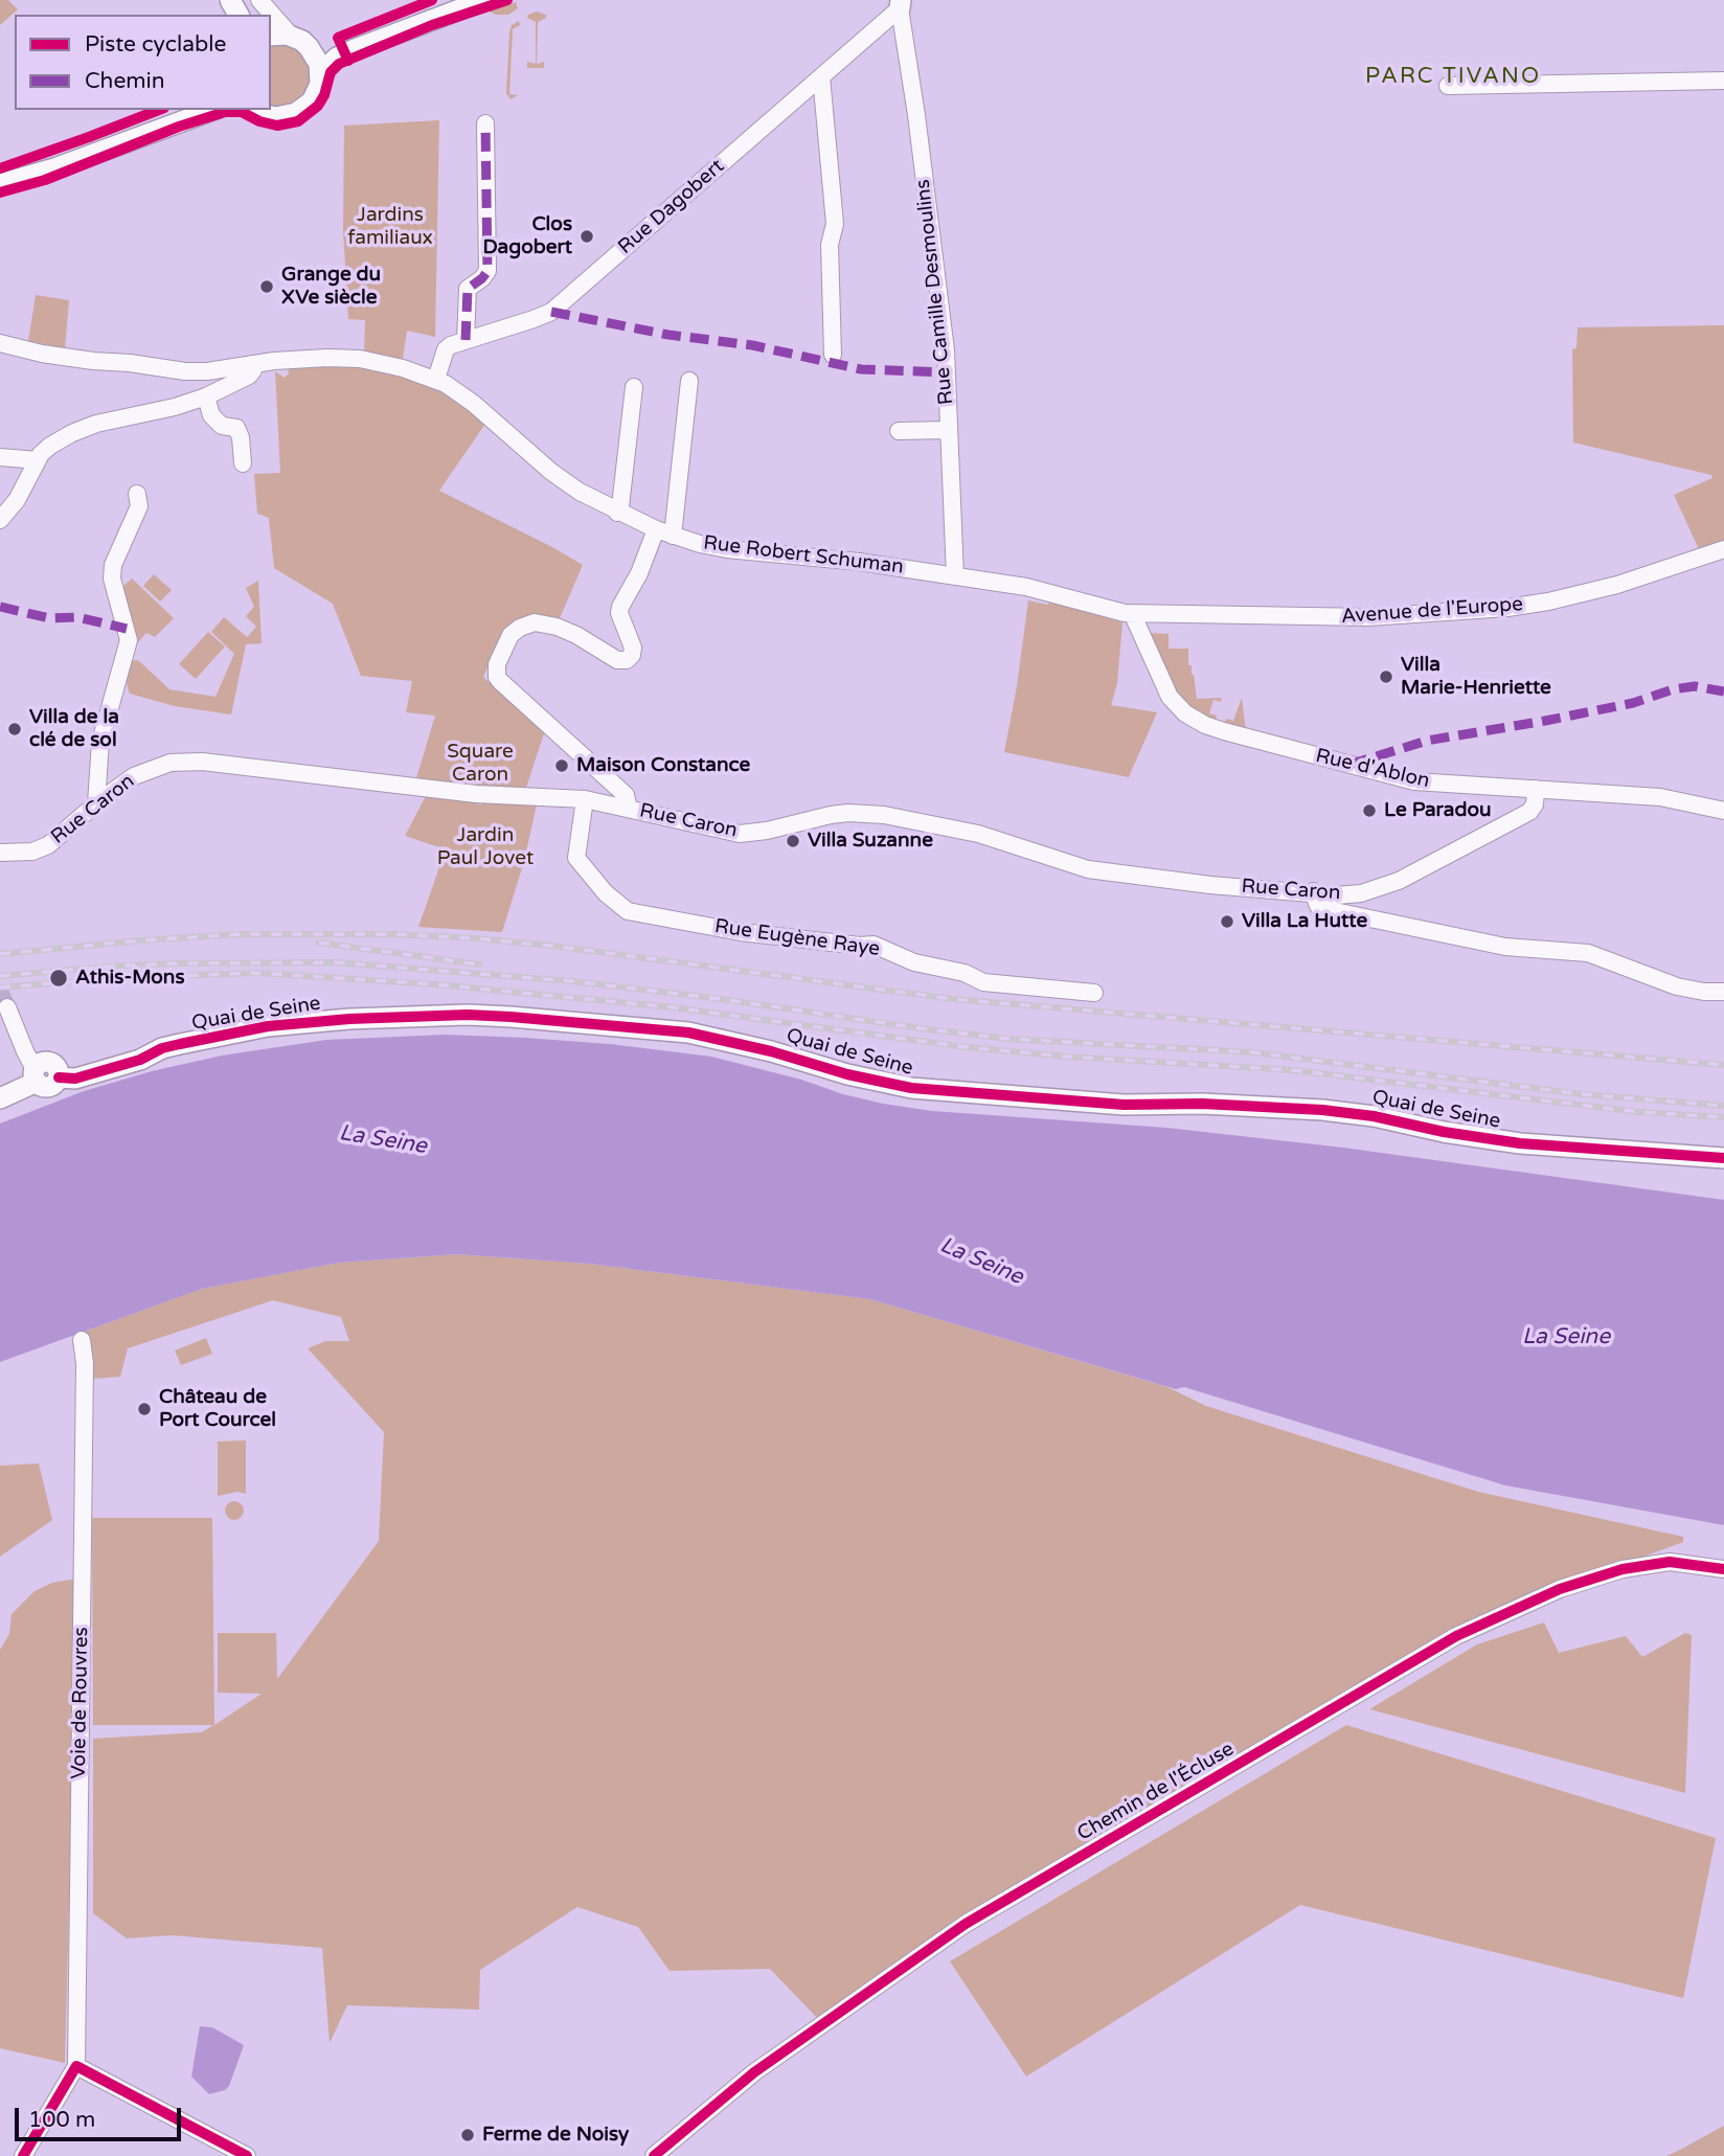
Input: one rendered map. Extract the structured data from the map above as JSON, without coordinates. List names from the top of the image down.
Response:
{
  "streets": {
    "main road": ["Quai de Seine"],
    "street": [
      "Rue Dagobert",
      "Rue Camille Desmoulins",
      "Rue Robert Schuman",
      "Avenue de l'Europe",
      "Rue d'Ablon",
      "Rue Caron",
      "Rue Eugène Raye",
      "Voie de Rouvres",
      "Chemin de l'Écluse"
    ]
  },
  "crossings": [
    ["Rue Dagobert", "Rue Camille Desmoulins"],
    ["Rue Dagobert", "Rue Robert Schuman"],
    ["Rue Camille Desmoulins", "Rue Robert Schuman"],
    ["Rue Robert Schuman", "Avenue de l'Europe"],
    ["Rue Robert Schuman", "Rue d'Ablon"],
    ["Avenue de l'Europe", "Rue d'Ablon"],
    ["Rue d'Ablon", "Rue Caron"],
    ["Rue Caron", "Rue Eugène Raye"]
  ],
  "districts": ["PARC TIVANO"],
  "water": ["La Seine"],
  "parks": ["Jardins familiaux", "Square Caron", "Jardin Paul Jovet"],
  "places": [
    "Clos Dagobert",
    "Grange du XVe siècle",
    "Villa Marie-Henriette",
    "Villa de la clé de sol",
    "Maison Constance",
    "Le Paradou",
    "Villa Suzanne",
    "Villa La Hutte",
    "Athis-Mons",
    "Château de Port Courcel",
    "Ferme de Noisy"
  ],
  "legend": ["Piste cyclable", "Chemin"],
  "scale_bar": "100 m"
}
